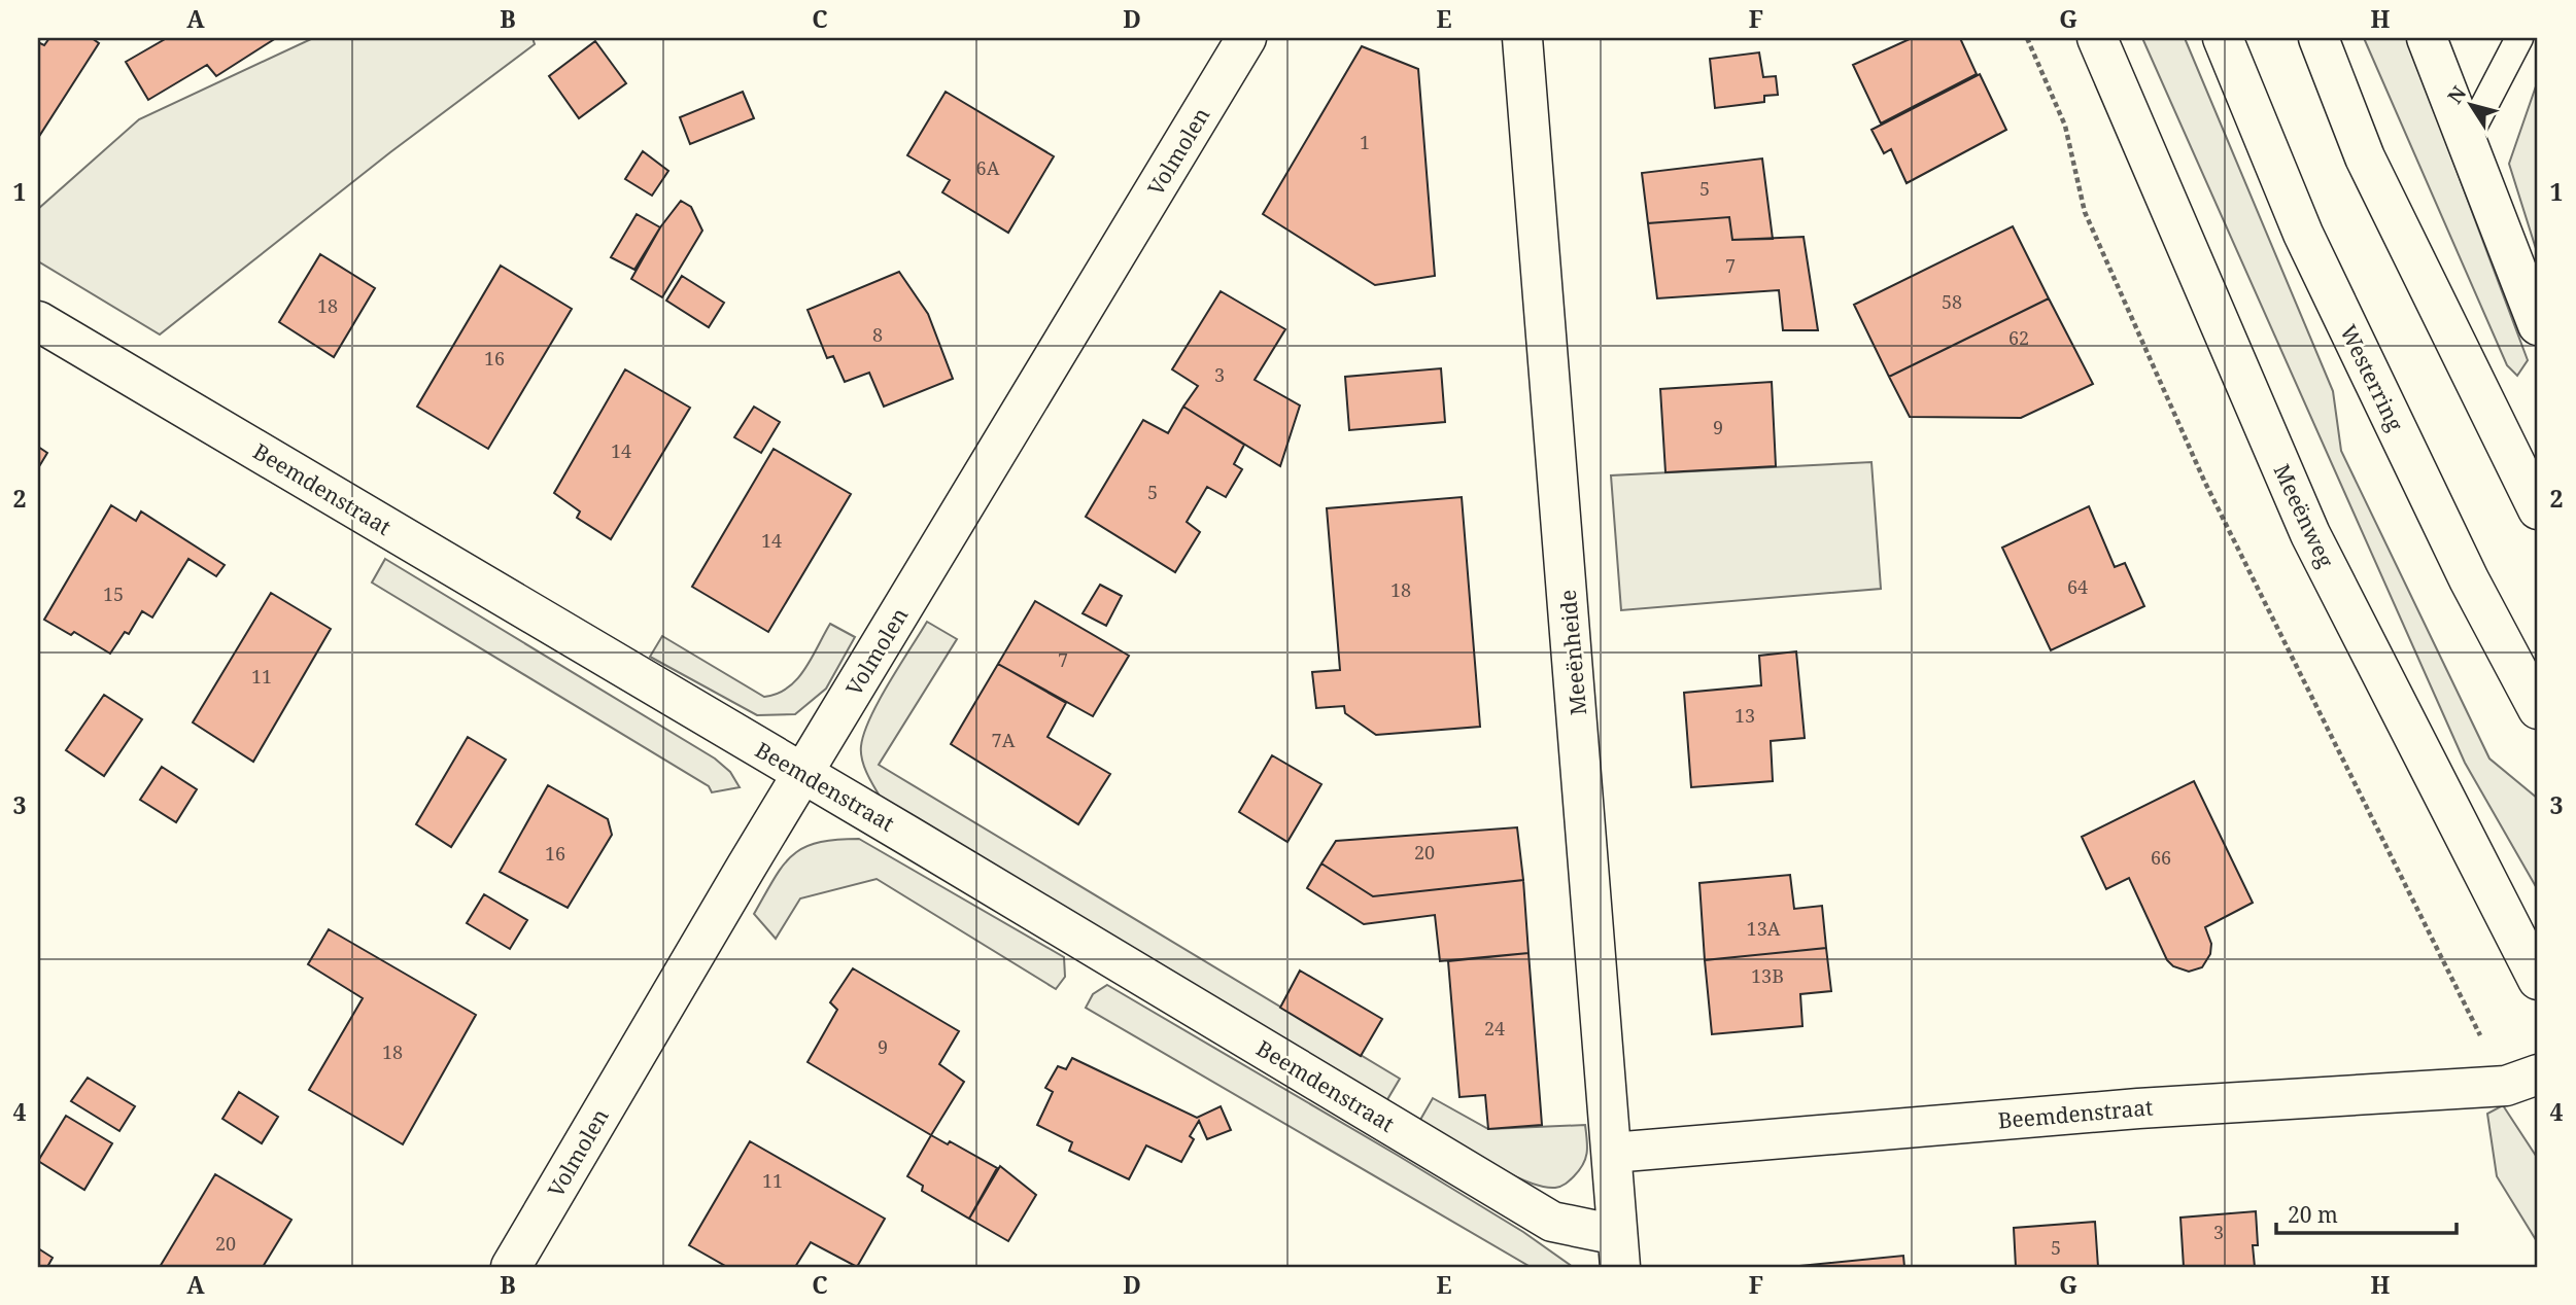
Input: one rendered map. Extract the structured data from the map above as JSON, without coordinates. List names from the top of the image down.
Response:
{
  "streets": {
    "main road": [
      "Volmolen",
      "Westerring",
      "Beemdenstraat",
      "Meeënweg",
      "Meeënheide"
    ]
  },
  "crossings": [
    ["Volmolen", "Beemdenstraat"],
    ["Beemdenstraat", "Meeënheide"]
  ],
  "house_numbers": [
    "1",
    "6A",
    "5",
    "7",
    "58",
    "18",
    "8",
    "62",
    "16",
    "3",
    "9",
    "14",
    "5",
    "14",
    "64",
    "18",
    "15",
    "7",
    "11",
    "13",
    "7A",
    "20",
    "16",
    "66",
    "13A",
    "13B",
    "24",
    "9",
    "18",
    "11",
    "3",
    "20",
    "5"
  ],
  "scale_bar": "20 m",
  "north": "top left",
  "grid": {
    "columns": [
      "A",
      "B",
      "C",
      "D",
      "E",
      "F",
      "G",
      "H"
    ],
    "rows": [
      "1",
      "2",
      "3",
      "4"
    ]
  }
}
